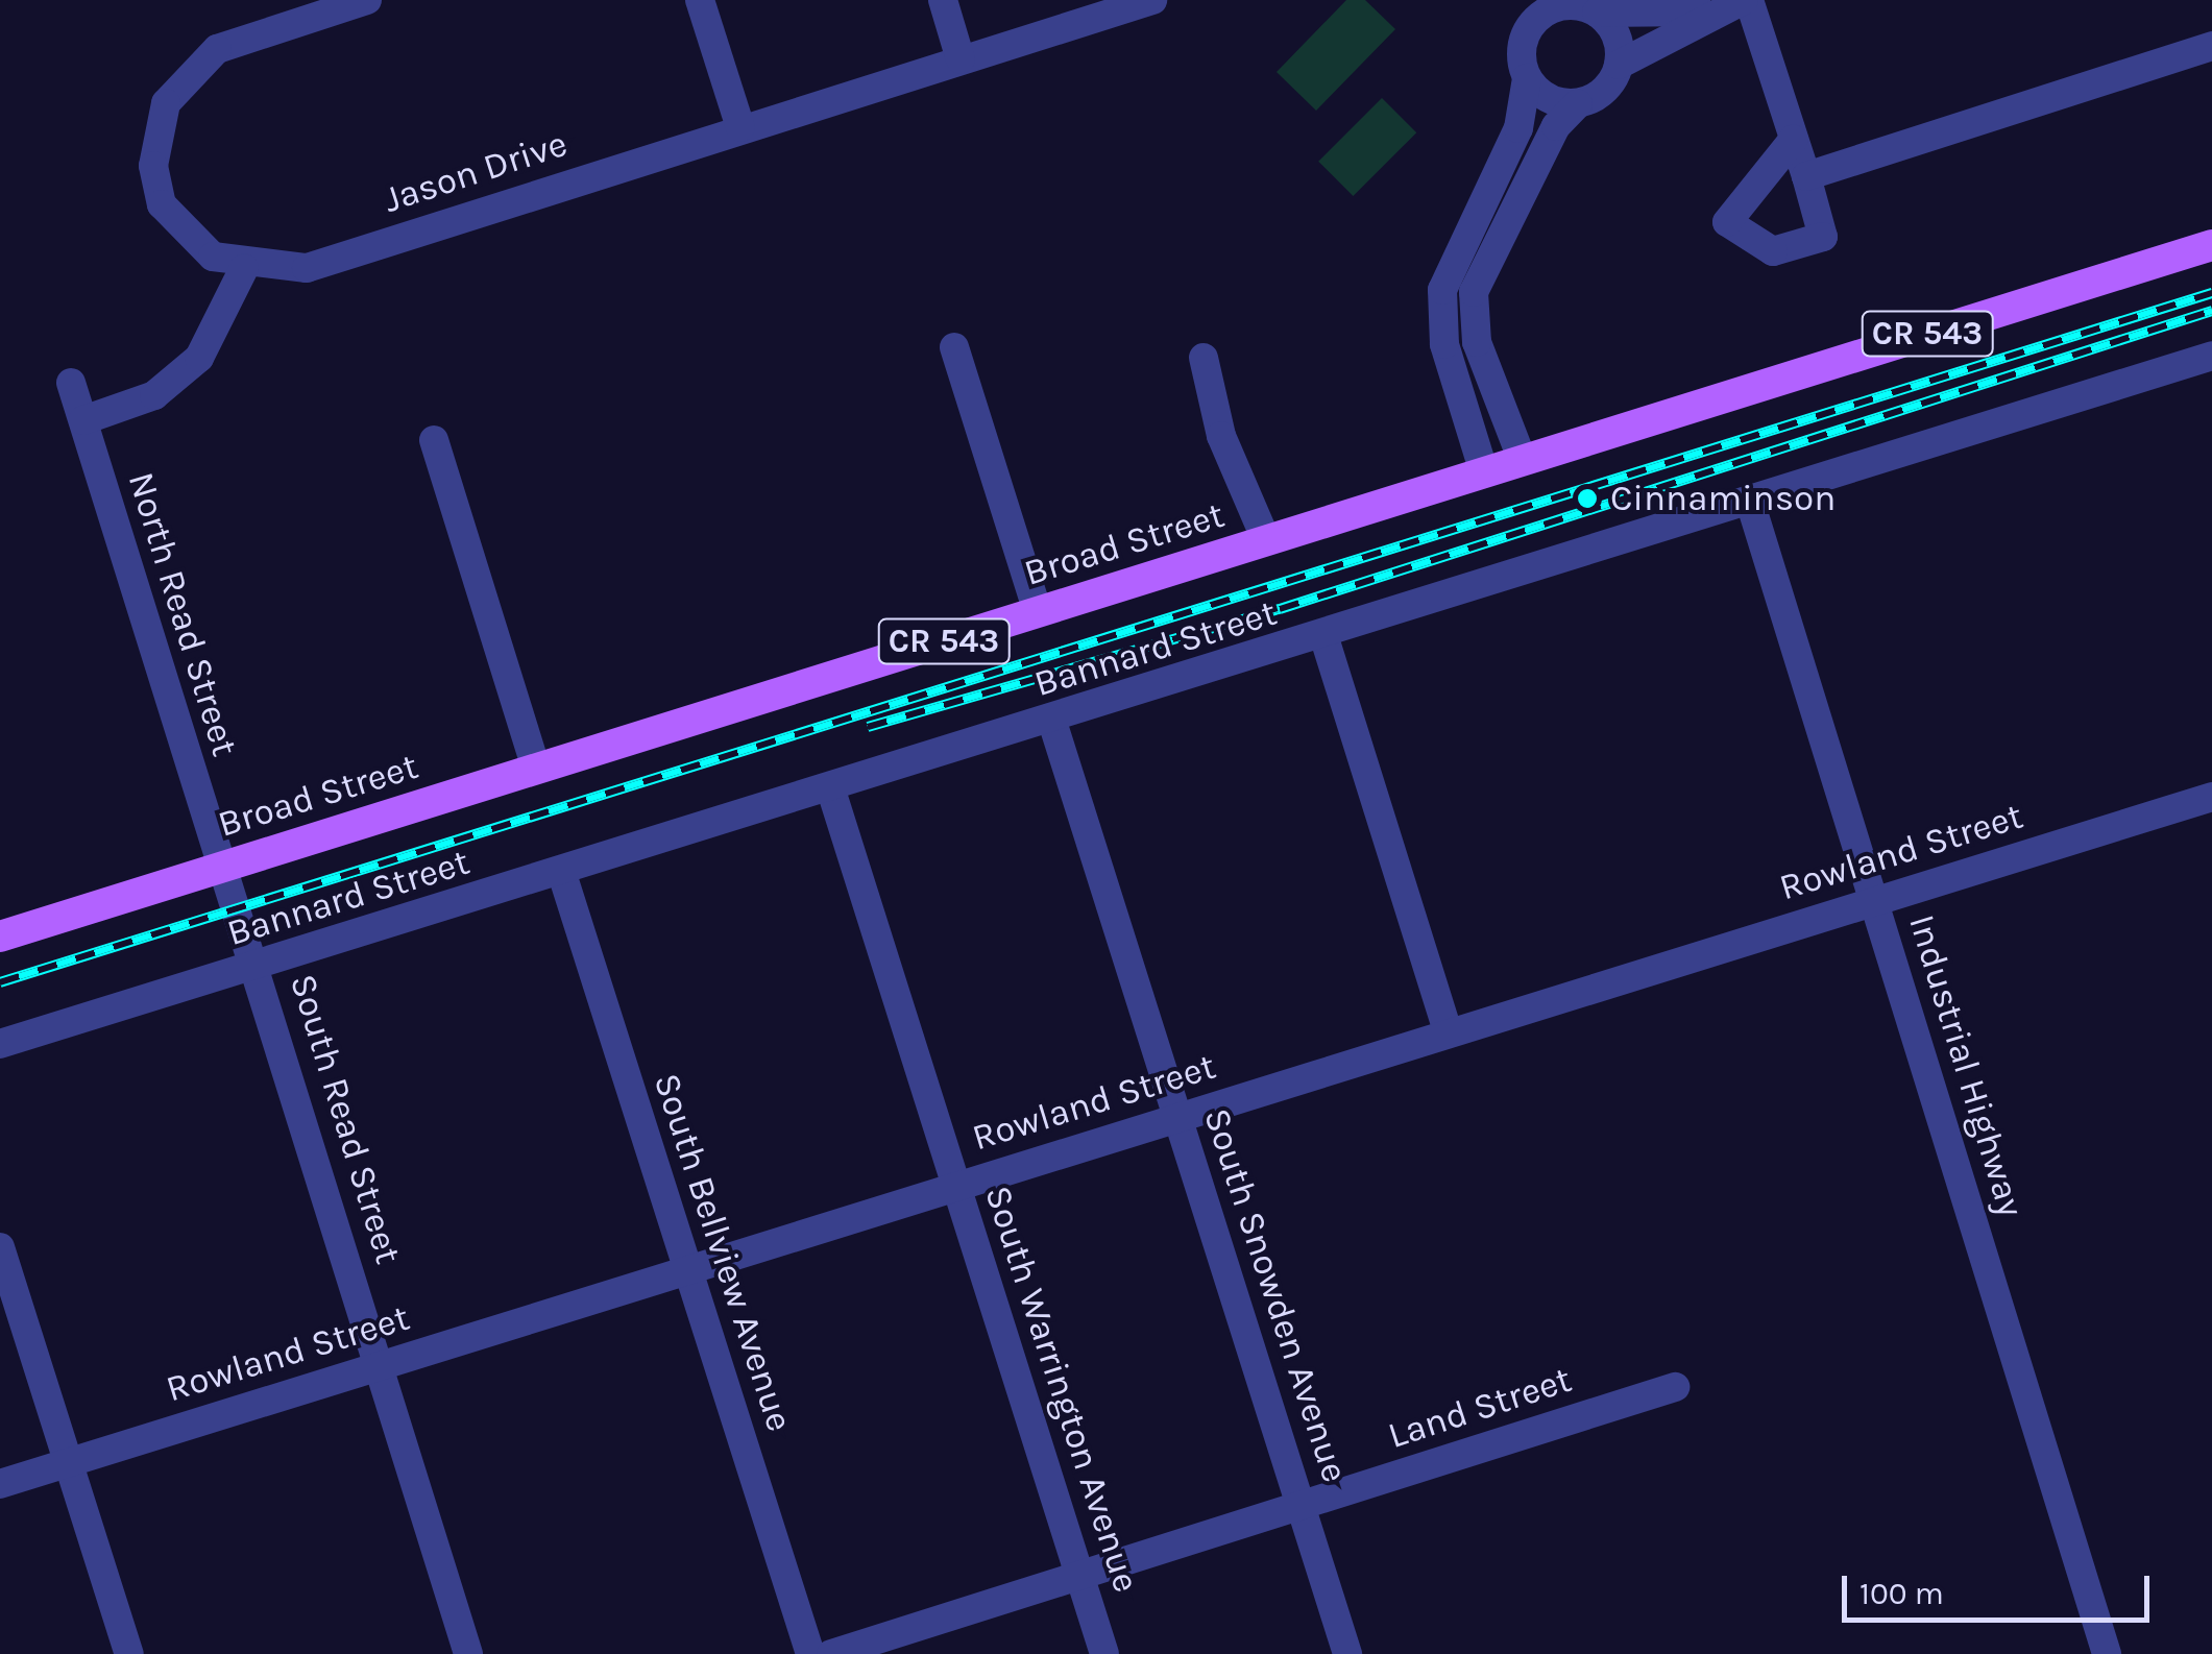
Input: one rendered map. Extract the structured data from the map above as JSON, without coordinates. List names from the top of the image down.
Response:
{
  "streets": {
    "main road": ["CR 543", "Broad Street"],
    "street": [
      "Jason Drive",
      "North Read Street",
      "Bannard Street",
      "Rowland Street",
      "Industrial Highway",
      "South Read Street",
      "South Bellview Avenue",
      "South Snowden Avenue",
      "South Warrington Avenue",
      "Land Street"
    ]
  },
  "crossings": [
    ["Broad Street", "North Read Street"],
    ["North Read Street", "Bannard Street"],
    ["North Read Street", "South Read Street"],
    ["Bannard Street", "Industrial Highway"],
    ["Bannard Street", "South Read Street"],
    ["Bannard Street", "South Bellview Avenue"],
    ["Bannard Street", "South Snowden Avenue"],
    ["Bannard Street", "South Warrington Avenue"],
    ["Rowland Street", "Industrial Highway"],
    ["Rowland Street", "South Read Street"],
    ["Rowland Street", "South Bellview Avenue"],
    ["Rowland Street", "South Snowden Avenue"],
    ["Rowland Street", "South Warrington Avenue"],
    ["South Snowden Avenue", "Land Street"],
    ["South Warrington Avenue", "Land Street"]
  ],
  "places": ["Cinnaminson"],
  "scale_bar": "100 m"
}
